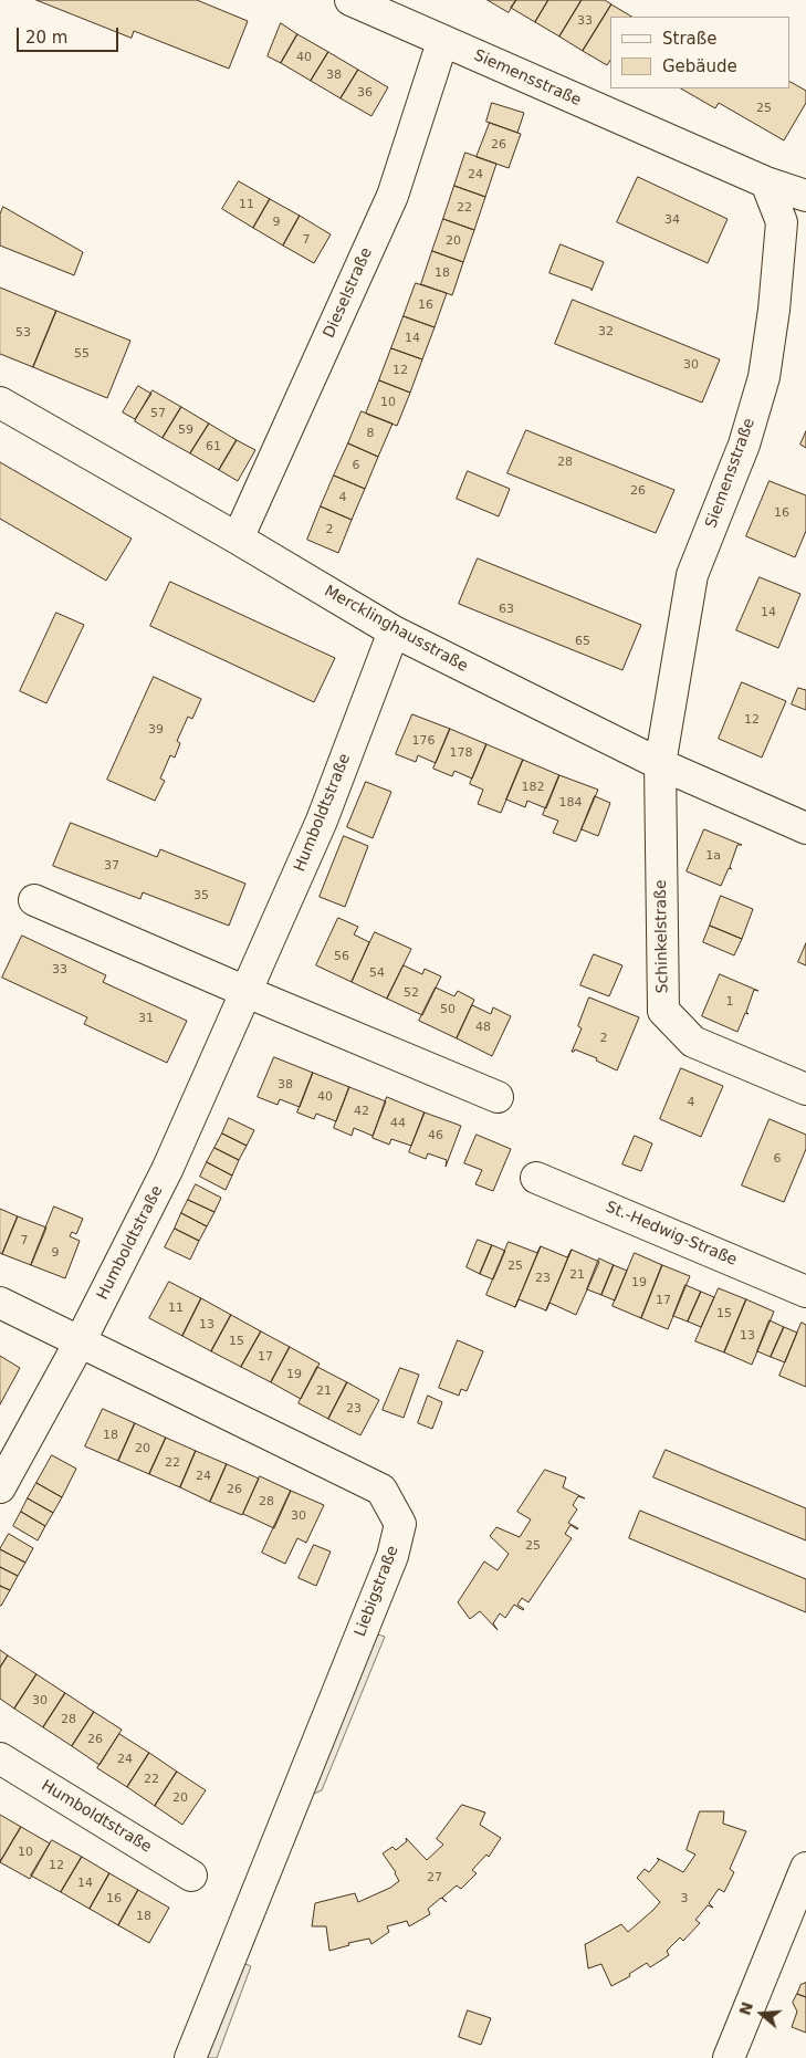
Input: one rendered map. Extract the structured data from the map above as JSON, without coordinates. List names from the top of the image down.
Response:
{
  "streets": {
    "street": [
      "Siemensstraße",
      "Dieselstraße",
      "Mercklinghausstraße",
      "Humboldtstraße",
      "Schinkelstraße",
      "St.-Hedwig-Straße",
      "Liebigstraße"
    ]
  },
  "crossings": [
    ["Siemensstraße", "Dieselstraße"],
    ["Siemensstraße", "Mercklinghausstraße"],
    ["Siemensstraße", "Schinkelstraße"],
    ["Dieselstraße", "Mercklinghausstraße"],
    ["Mercklinghausstraße", "Humboldtstraße"],
    ["Mercklinghausstraße", "Schinkelstraße"],
    ["Humboldtstraße", "Liebigstraße"]
  ],
  "house_numbers": [
    "33",
    "40",
    "38",
    "36",
    "25",
    "26",
    "24",
    "11",
    "22",
    "34",
    "9",
    "7",
    "20",
    "18",
    "16",
    "32",
    "53",
    "14",
    "55",
    "30",
    "12",
    "10",
    "57",
    "59",
    "8",
    "61",
    "28",
    "6",
    "26",
    "4",
    "16",
    "2",
    "63",
    "14",
    "65",
    "12",
    "39",
    "176",
    "178",
    "182",
    "184",
    "1a",
    "37",
    "35",
    "56",
    "33",
    "54",
    "52",
    "1",
    "50",
    "31",
    "48",
    "2",
    "38",
    "40",
    "4",
    "42",
    "44",
    "46",
    "6",
    "7",
    "9",
    "25",
    "21",
    "23",
    "19",
    "17",
    "11",
    "15",
    "13",
    "13",
    "15",
    "17",
    "19",
    "21",
    "23",
    "18",
    "20",
    "22",
    "24",
    "26",
    "28",
    "30",
    "25",
    "30",
    "28",
    "26",
    "24",
    "22",
    "20",
    "10",
    "12",
    "27",
    "14",
    "16",
    "3",
    "18"
  ],
  "legend": ["Straße", "Gebäude"],
  "scale_bar": "20 m",
  "north": "left"
}
